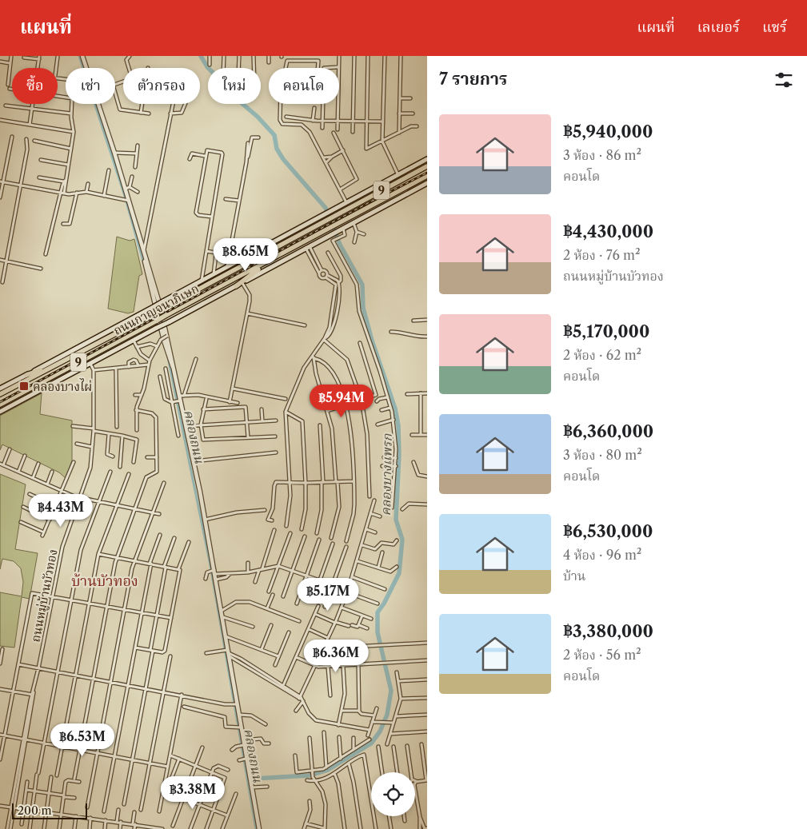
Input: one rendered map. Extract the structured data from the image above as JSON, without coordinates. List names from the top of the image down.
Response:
{
  "streets": {
    "highway": ["9", "ถนนกาญจนาภิเษก"],
    "street": ["ถนนหมู่บ้านบัวทอง"]
  },
  "districts": ["บ้านบัวทอง"],
  "water": ["คลองถนน", "คลองบางแพรก"],
  "places": {
    "transit": ["คลองบางไผ่"]
  },
  "scale_bar": "200 m",
  "page": {
    "header": "แผนที่",
    "nav": ["แผนที่", "เลเยอร์", "แชร์"],
    "heading": "7 รายการ",
    "chip": [
      "ซื้อ",
      "เช่า",
      "ตัวกรอง",
      "ใหม่",
      "คอนโด"
    ],
    "list": [
      {
        "name": "฿5,940,000",
        "note": "3 ห้อง · 86 m² · คอนโด"
      },
      {
        "name": "฿4,430,000",
        "note": "2 ห้อง · 76 m² · ถนนหมู่บ้านบัวทอง"
      },
      {
        "name": "฿5,170,000",
        "note": "2 ห้อง · 62 m² · คอนโด"
      },
      {
        "name": "฿6,360,000",
        "note": "3 ห้อง · 80 m² · คอนโด"
      },
      {
        "name": "฿6,530,000",
        "note": "4 ห้อง · 96 m² · บ้าน"
      },
      {
        "name": "฿3,380,000",
        "note": "2 ห้อง · 56 m² · คอนโด"
      }
    ],
    "price": [
      "฿8.65M",
      "฿5.94M",
      "฿4.43M",
      "฿5.17M",
      "฿6.36M",
      "฿6.53M",
      "฿3.38M"
    ],
    "scale": "200 m"
  }
}
